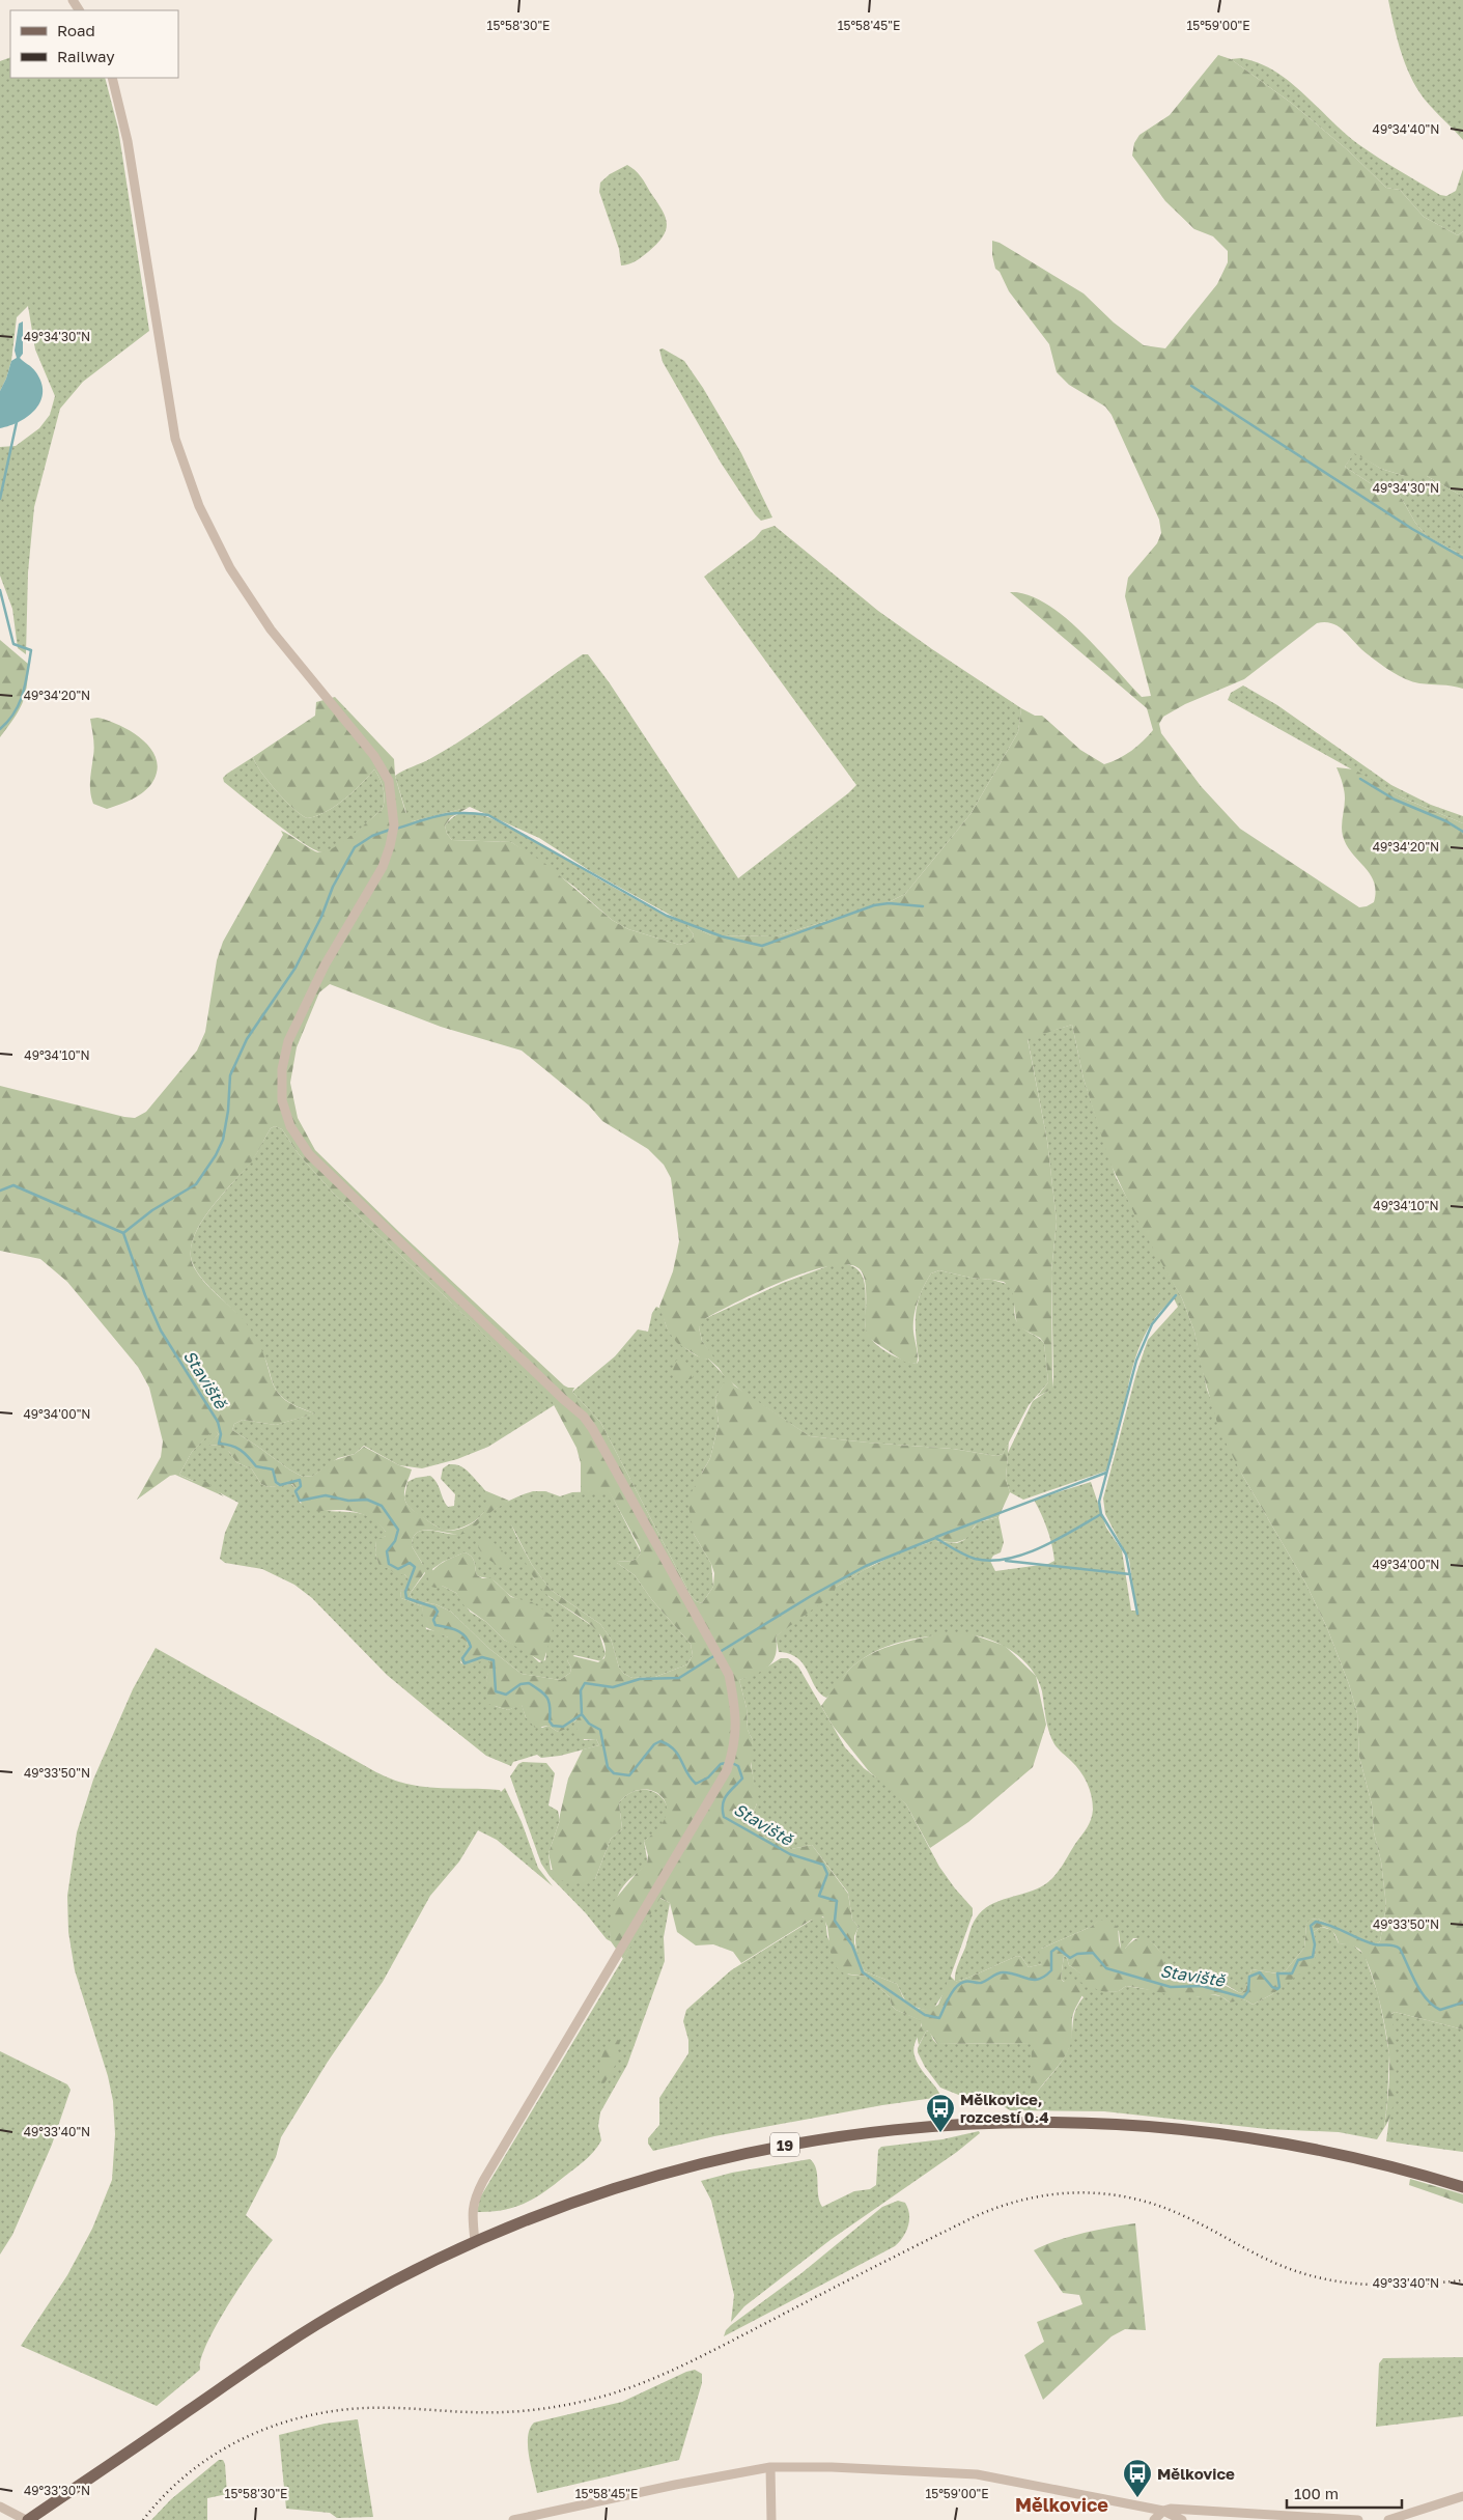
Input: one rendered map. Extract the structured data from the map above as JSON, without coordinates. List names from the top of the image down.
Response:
{
  "streets": {
    "main road": ["19"]
  },
  "districts": ["Mělkovice"],
  "water": ["Staviště"],
  "places": {
    "bus stop": ["Mělkovice, rozcestí 0.4", "Mělkovice"]
  },
  "legend": ["Road", "Railway"],
  "scale_bar": "100 m",
  "coordinates": [
    "15°58'30\"E",
    "15°58'45\"E",
    "15°59'00\"E",
    "49°34'40\"N",
    "49°34'30\"N",
    "49°34'20\"N",
    "49°34'10\"N",
    "49°34'00\"N",
    "49°33'50\"N",
    "49°33'40\"N",
    "49°33'30\"N"
  ]
}
